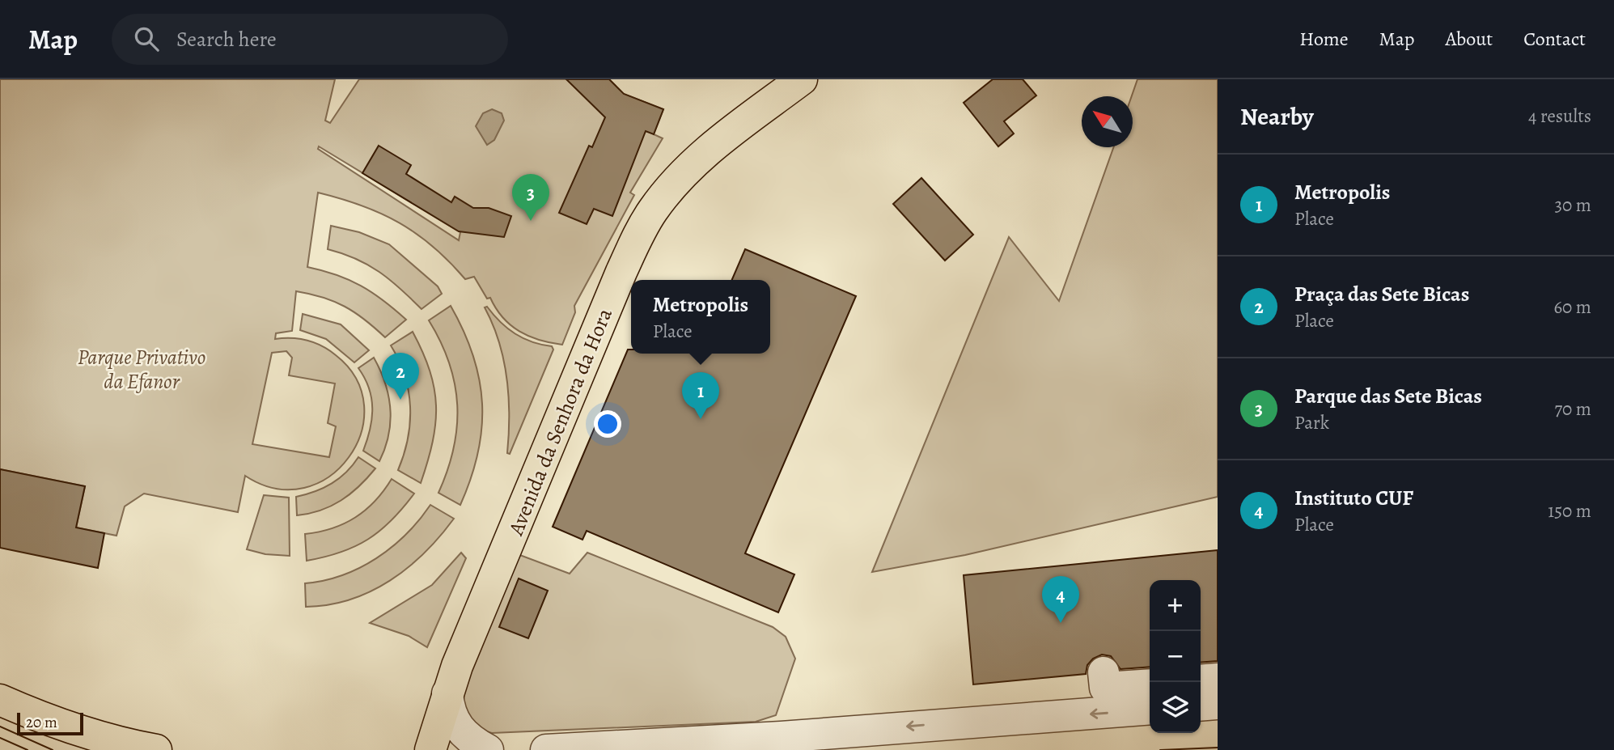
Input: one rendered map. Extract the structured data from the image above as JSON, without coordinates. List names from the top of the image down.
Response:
{
  "streets": {
    "main road": ["Avenida da Senhora da Hora"]
  },
  "parks": ["Parque Privativo da Efanor"],
  "scale_bar": "20 m",
  "north": "top left",
  "page": {
    "header": "Map",
    "search": "Search here",
    "nav": [
      "Home",
      "Map",
      "About",
      "Contact"
    ],
    "heading": ["Nearby", "4 results"],
    "list": [
      {
        "mark": "1",
        "name": "Metropolis",
        "note": "Place",
        "value": "30 m"
      },
      {
        "mark": "2",
        "name": "Praça das Sete Bicas",
        "note": "Place",
        "value": "60 m"
      },
      {
        "mark": "3",
        "name": "Parque das Sete Bicas",
        "note": "Park",
        "value": "70 m"
      },
      {
        "mark": "4",
        "name": "Instituto CUF",
        "note": "Place",
        "value": "150 m"
      }
    ],
    "pins": [
      "3",
      "2",
      "1",
      "4"
    ],
    "popup": ["Metropolis", "Place"],
    "map_buttons": ["+", "−"],
    "scale": "20 m"
  }
}
